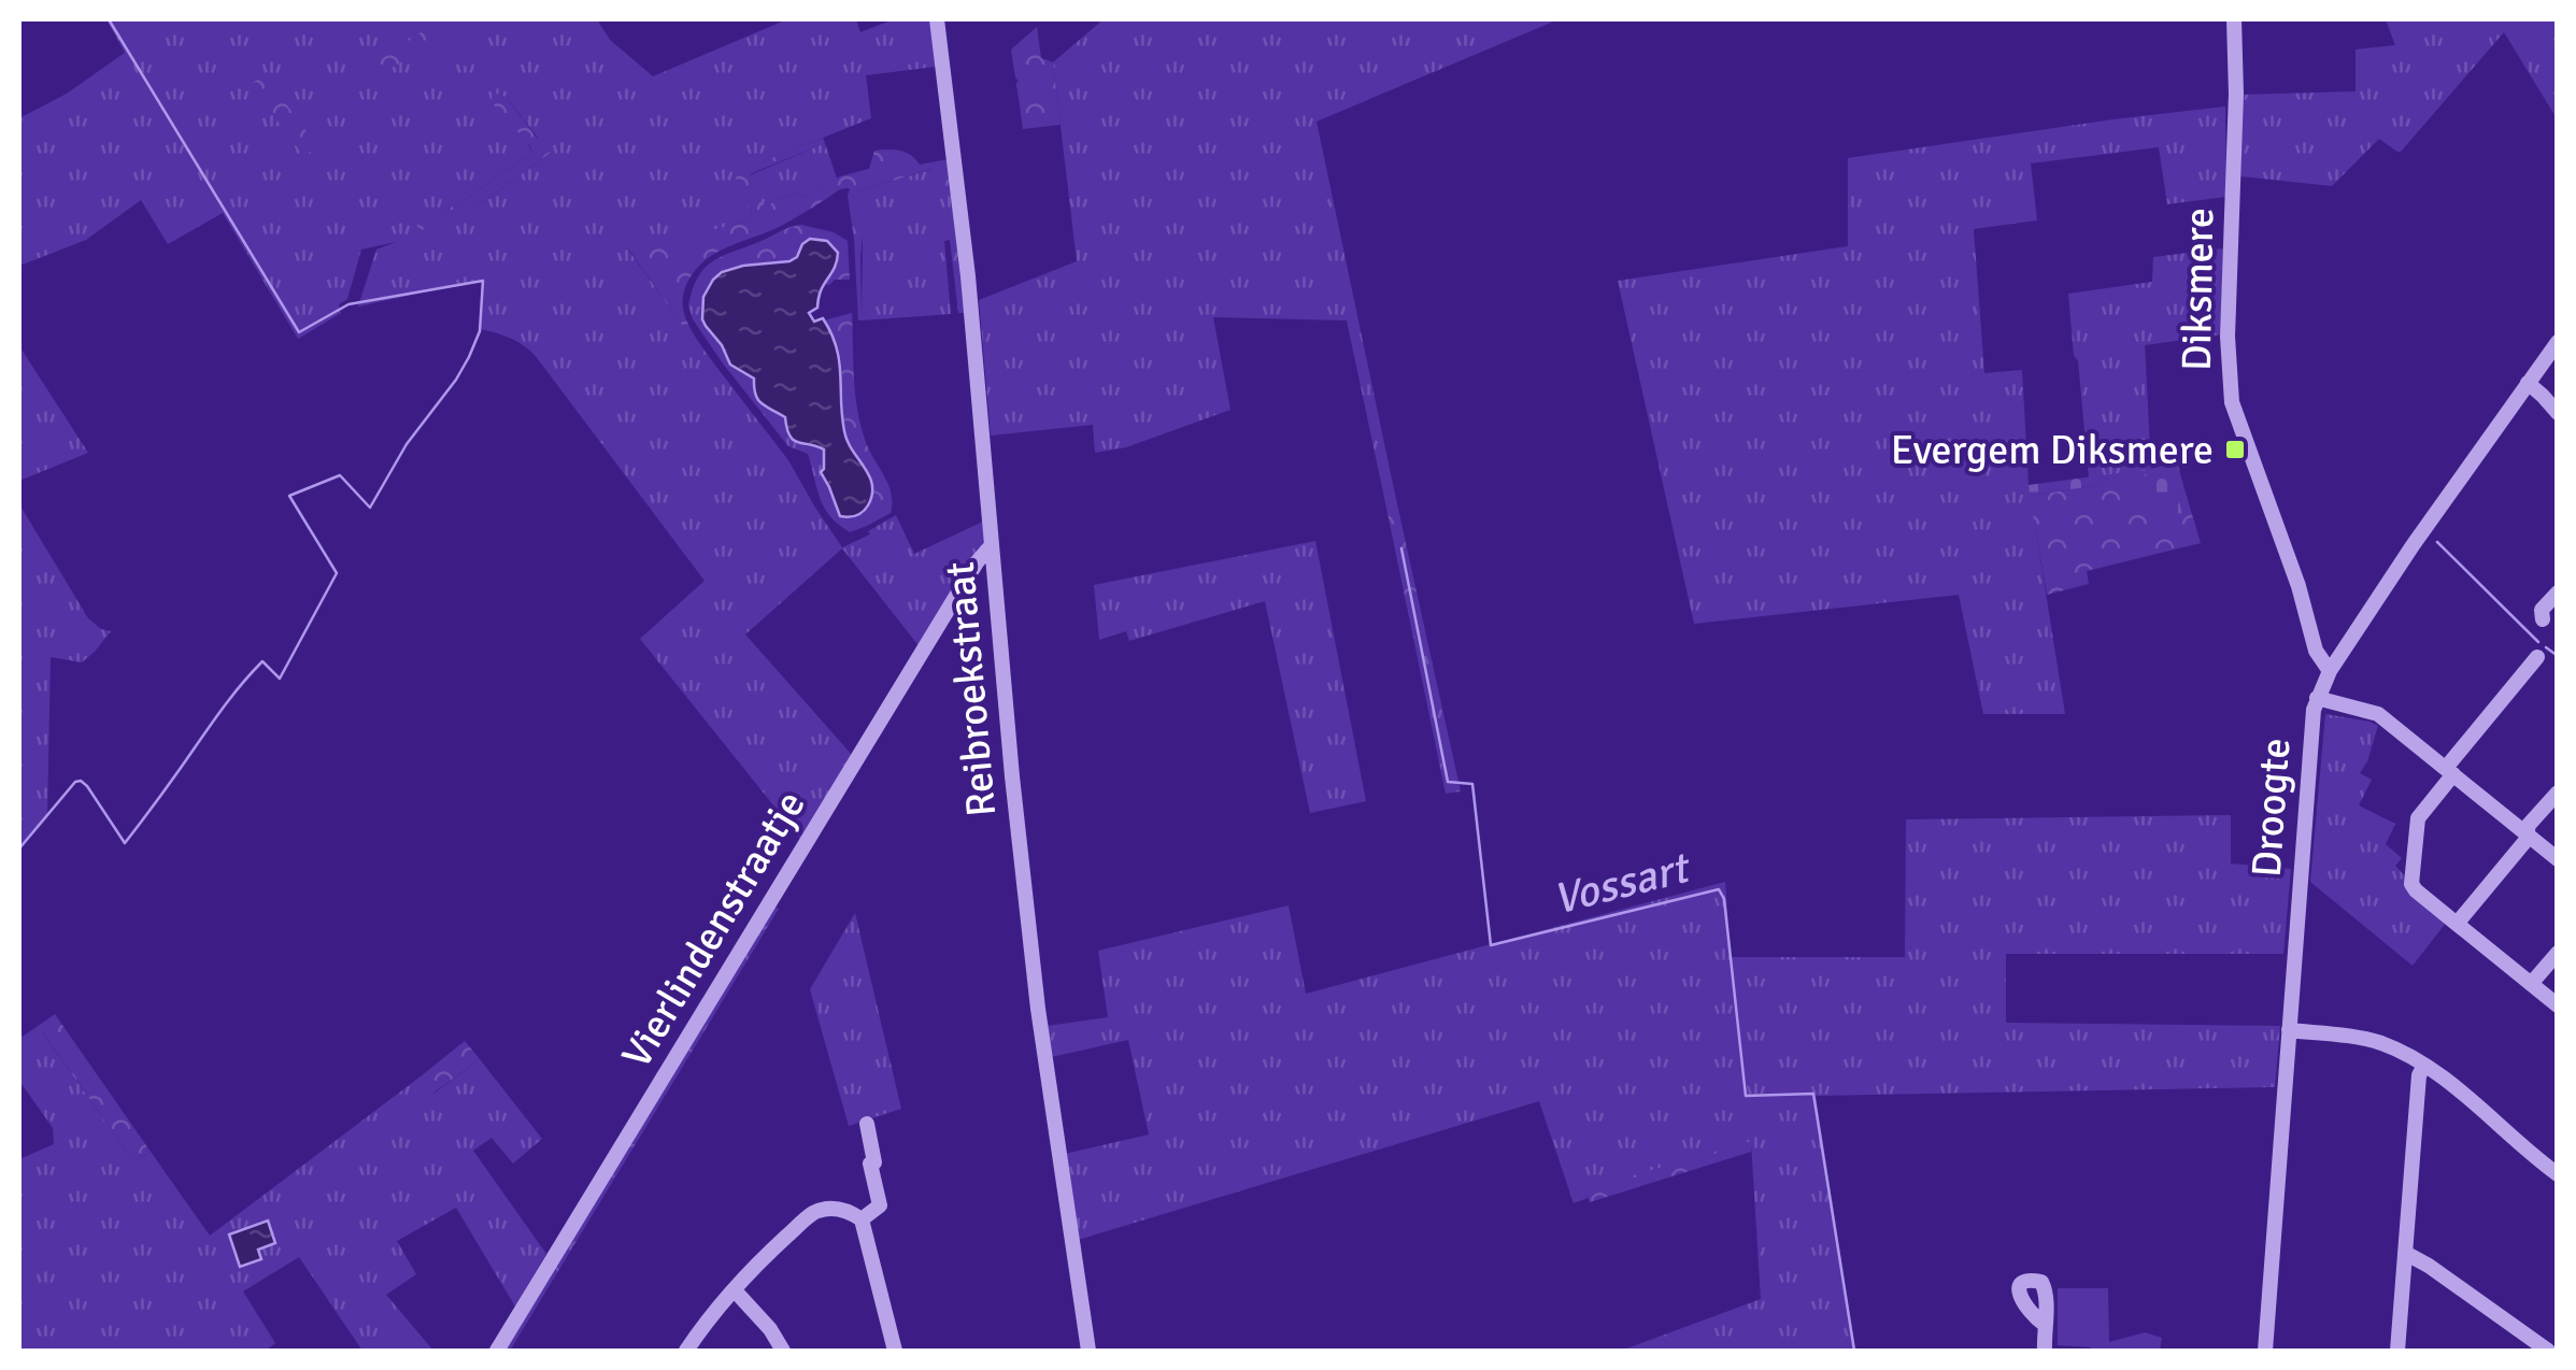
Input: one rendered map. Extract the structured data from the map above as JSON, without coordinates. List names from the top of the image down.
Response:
{
  "streets": {
    "street": [
      "Diksmere",
      "Reibroekstraat",
      "Droogte",
      "Vierlindenstraatje"
    ]
  },
  "crossings": [
    ["Diksmere", "Droogte"],
    ["Reibroekstraat", "Vierlindenstraatje"]
  ],
  "water": ["Vossart"],
  "places": {
    "transit": ["Evergem Diksmere"]
  }
}
